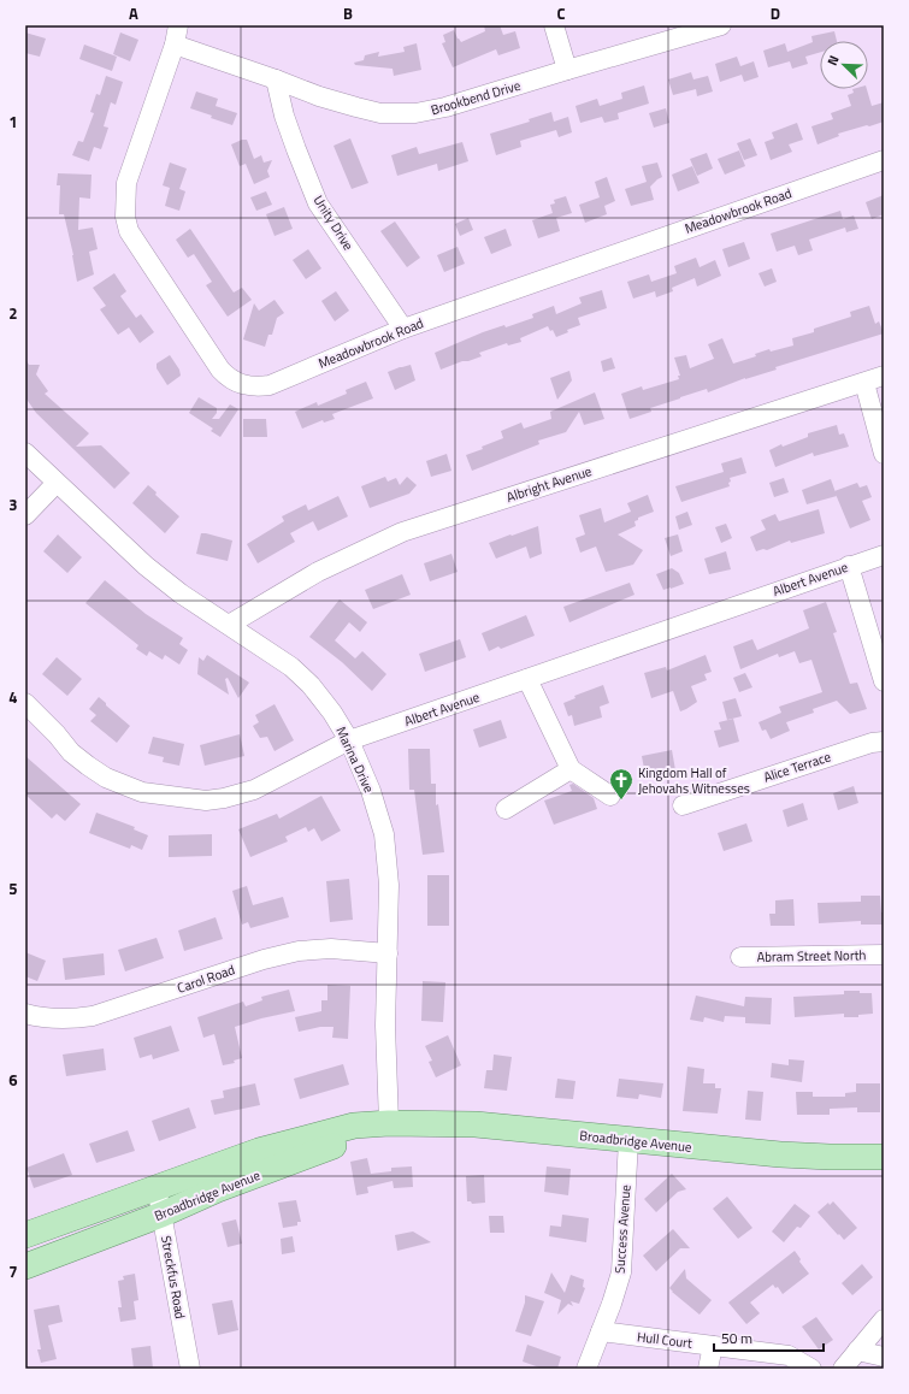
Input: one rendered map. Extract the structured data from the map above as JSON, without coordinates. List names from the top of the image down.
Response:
{
  "streets": {
    "main road": ["Broadbridge Avenue"],
    "street": [
      "Brookbend Drive",
      "Meadowbrook Road",
      "Unity Drive",
      "Albright Avenue",
      "Albert Avenue",
      "Marina Drive",
      "Alice Terrace",
      "Abram Street North",
      "Carol Road",
      "Success Avenue",
      "Streckfus Road",
      "Hull Court"
    ]
  },
  "crossings": [
    ["Brookbend Drive", "Meadowbrook Road"],
    ["Brookbend Drive", "Unity Drive"],
    ["Meadowbrook Road", "Unity Drive"],
    ["Albright Avenue", "Marina Drive"],
    ["Albert Avenue", "Marina Drive"],
    ["Marina Drive", "Carol Road"],
    ["Marina Drive", "Broadbridge Avenue"],
    ["Broadbridge Avenue", "Success Avenue"],
    ["Broadbridge Avenue", "Streckfus Road"],
    ["Success Avenue", "Hull Court"]
  ],
  "places": {
    "church": ["Kingdom Hall of Jehovahs Witnesses"]
  },
  "scale_bar": "50 m",
  "north": "top left",
  "grid": {
    "columns": [
      "A",
      "B",
      "C",
      "D"
    ],
    "rows": [
      "1",
      "2",
      "3",
      "4",
      "5",
      "6",
      "7"
    ]
  }
}
